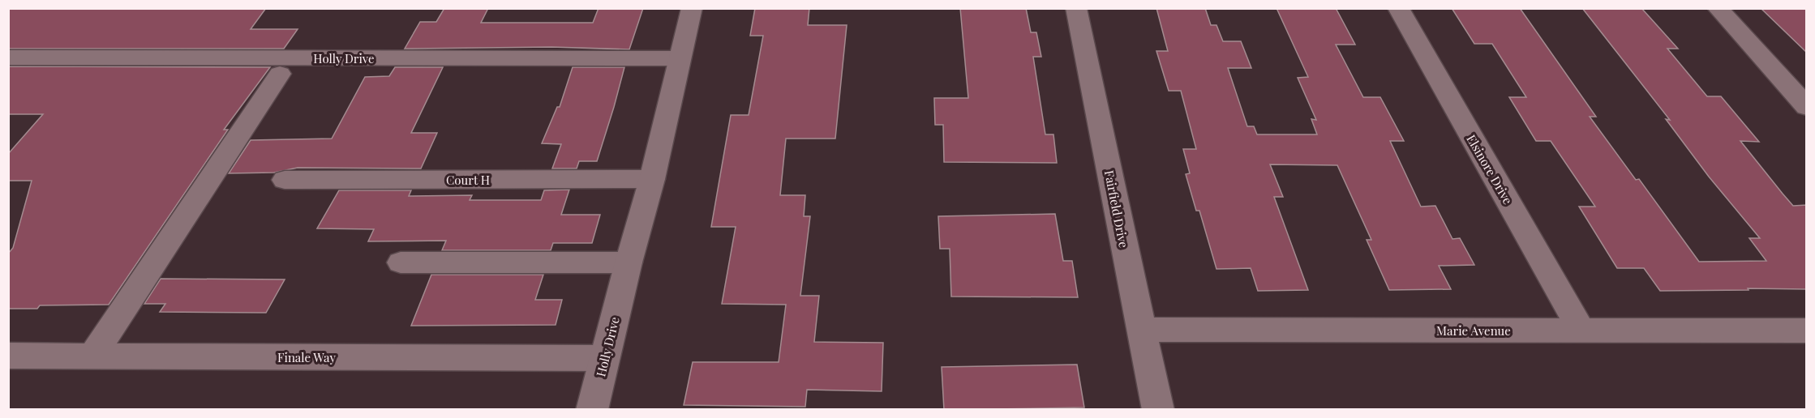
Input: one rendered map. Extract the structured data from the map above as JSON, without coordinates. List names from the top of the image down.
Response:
{
  "streets": {
    "street": [
      "Holly Drive",
      "Elsinore Drive",
      "Court H",
      "Fairfield Drive",
      "Marie Avenue",
      "Finale Way"
    ]
  },
  "crossings": [
    ["Holly Drive", "Court H"],
    ["Holly Drive", "Finale Way"],
    ["Elsinore Drive", "Marie Avenue"],
    ["Fairfield Drive", "Marie Avenue"]
  ]
}
